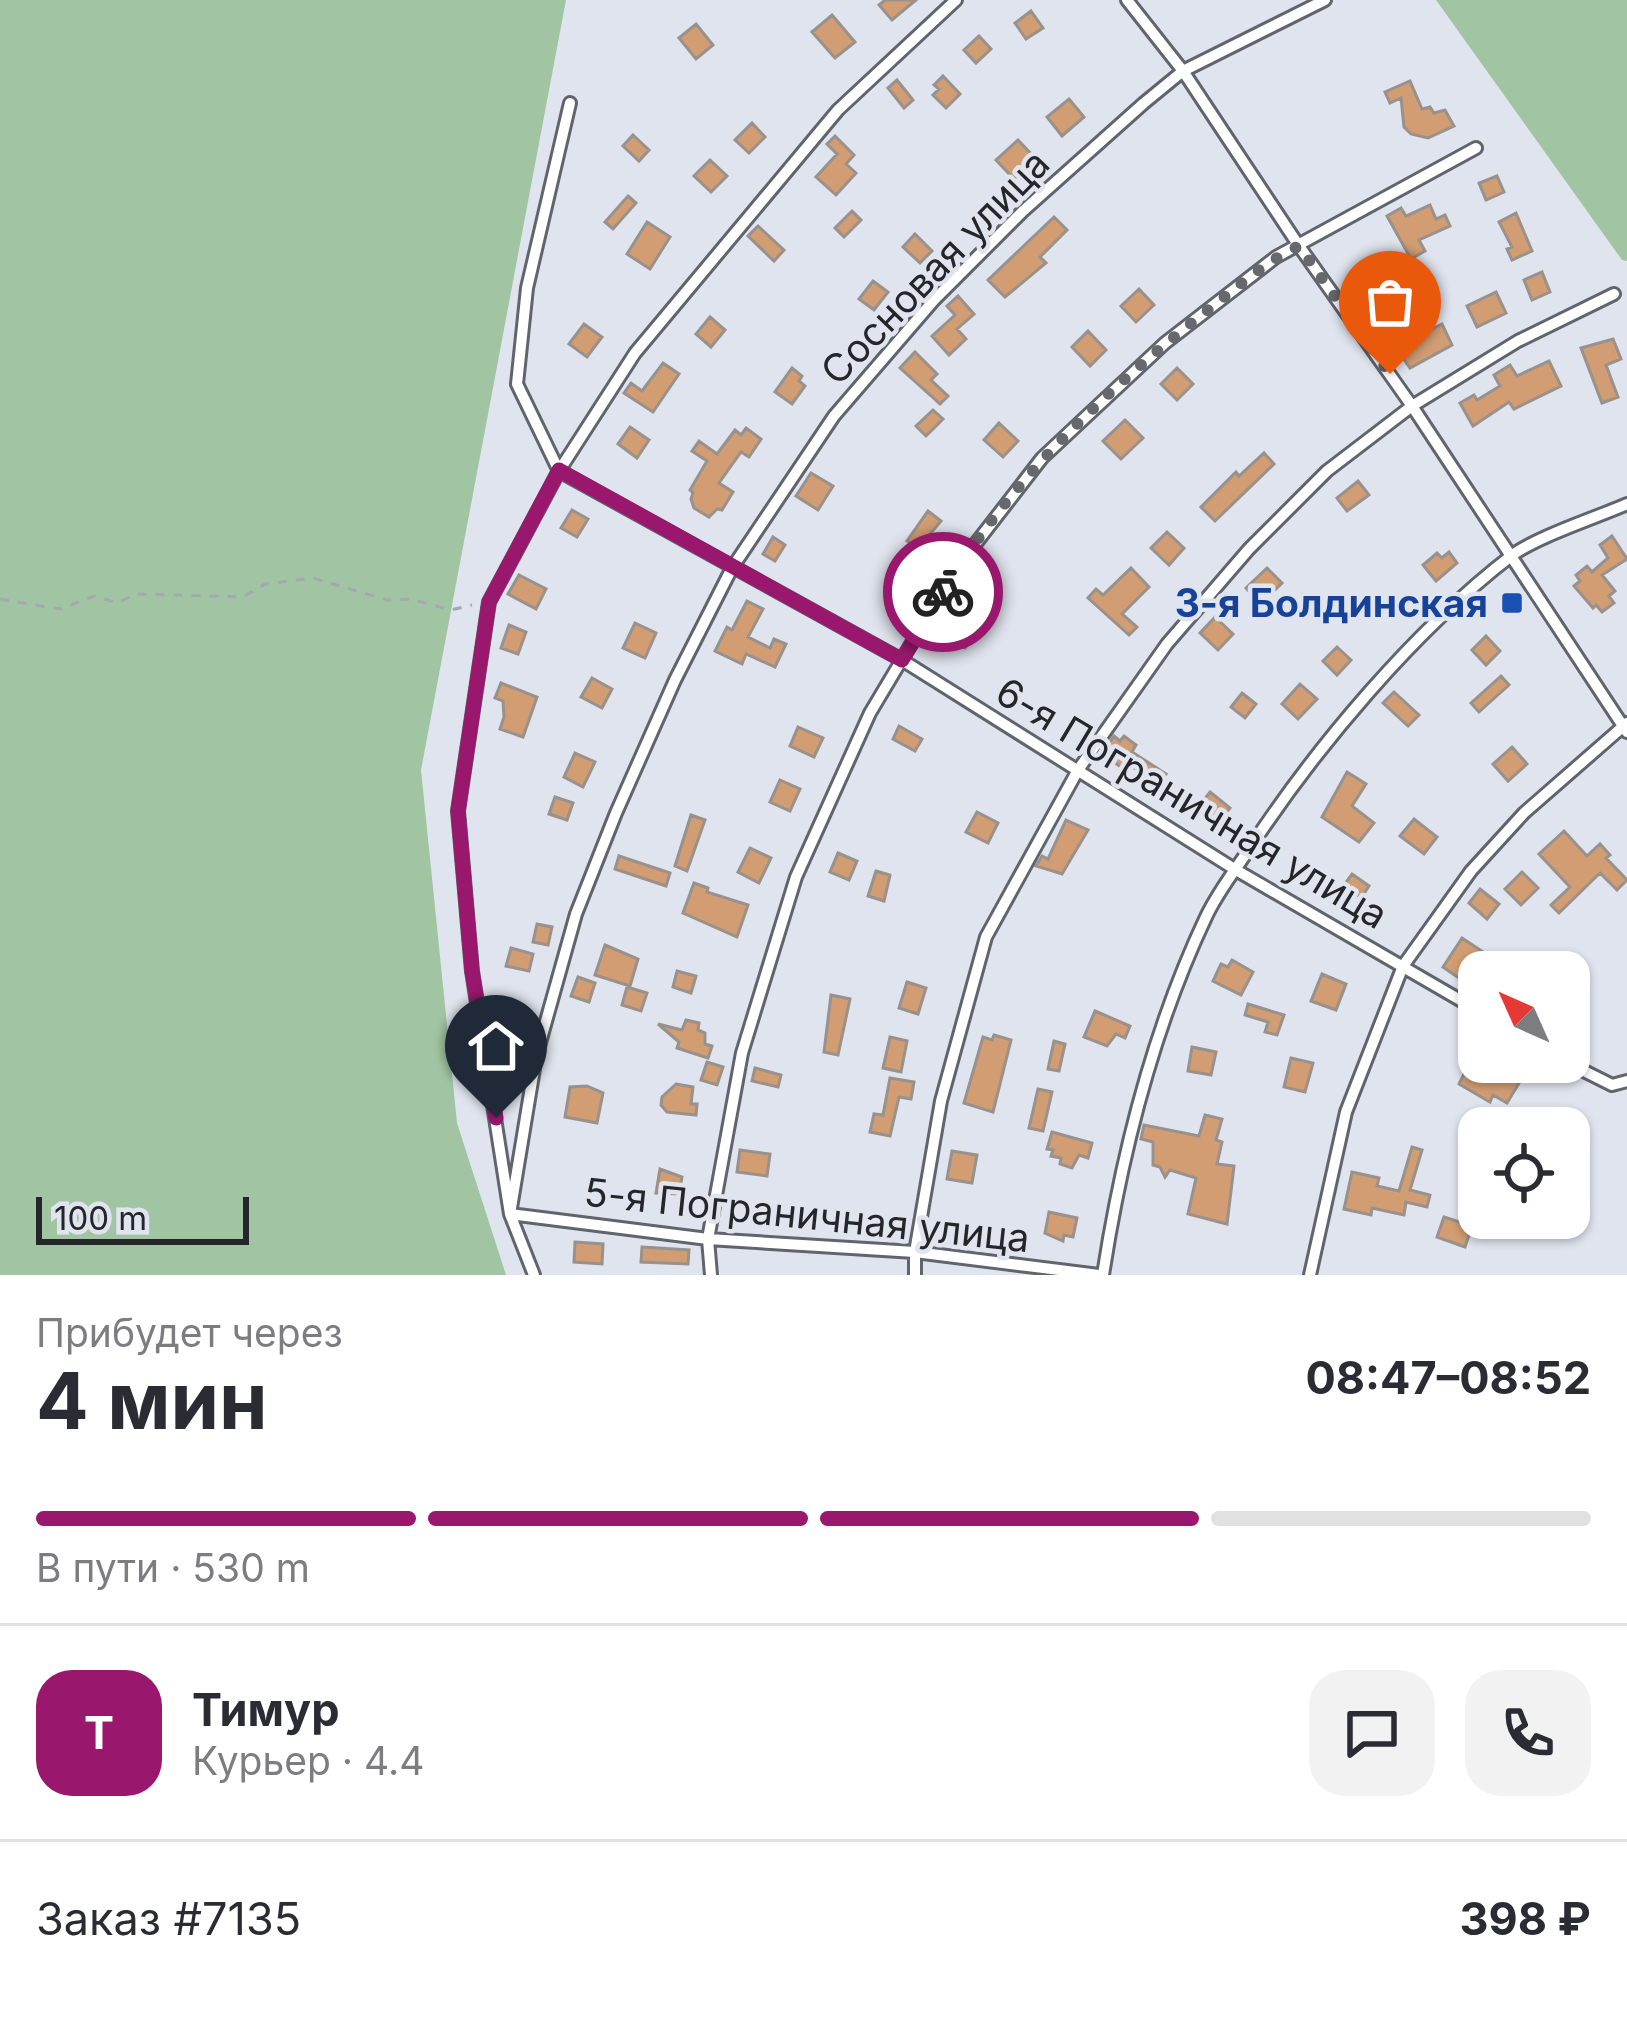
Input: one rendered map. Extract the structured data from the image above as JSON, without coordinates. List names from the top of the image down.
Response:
{
  "streets": {
    "street": ["Сосновая улица", "6-я Пограничная улица", "5-я Пограничная улица"]
  },
  "crossings": [
    ["Сосновая улица", "6-я Пограничная улица"],
    ["Сосновая улица", "5-я Пограничная улица"]
  ],
  "places": {
    "transit": ["3-я Болдинская"]
  },
  "scale_bar": "100 m",
  "north": "top left",
  "page": {
    "scale": "100 m",
    "heading": ["4 мин", "Прибудет через", "08:47–08:52"],
    "panel": [
      "Тимур",
      "Курьер · 4.4",
      "Заказ #7135",
      "398 ₽"
    ],
    "bar": "В пути · 530 m",
    "round": "Т"
  }
}
